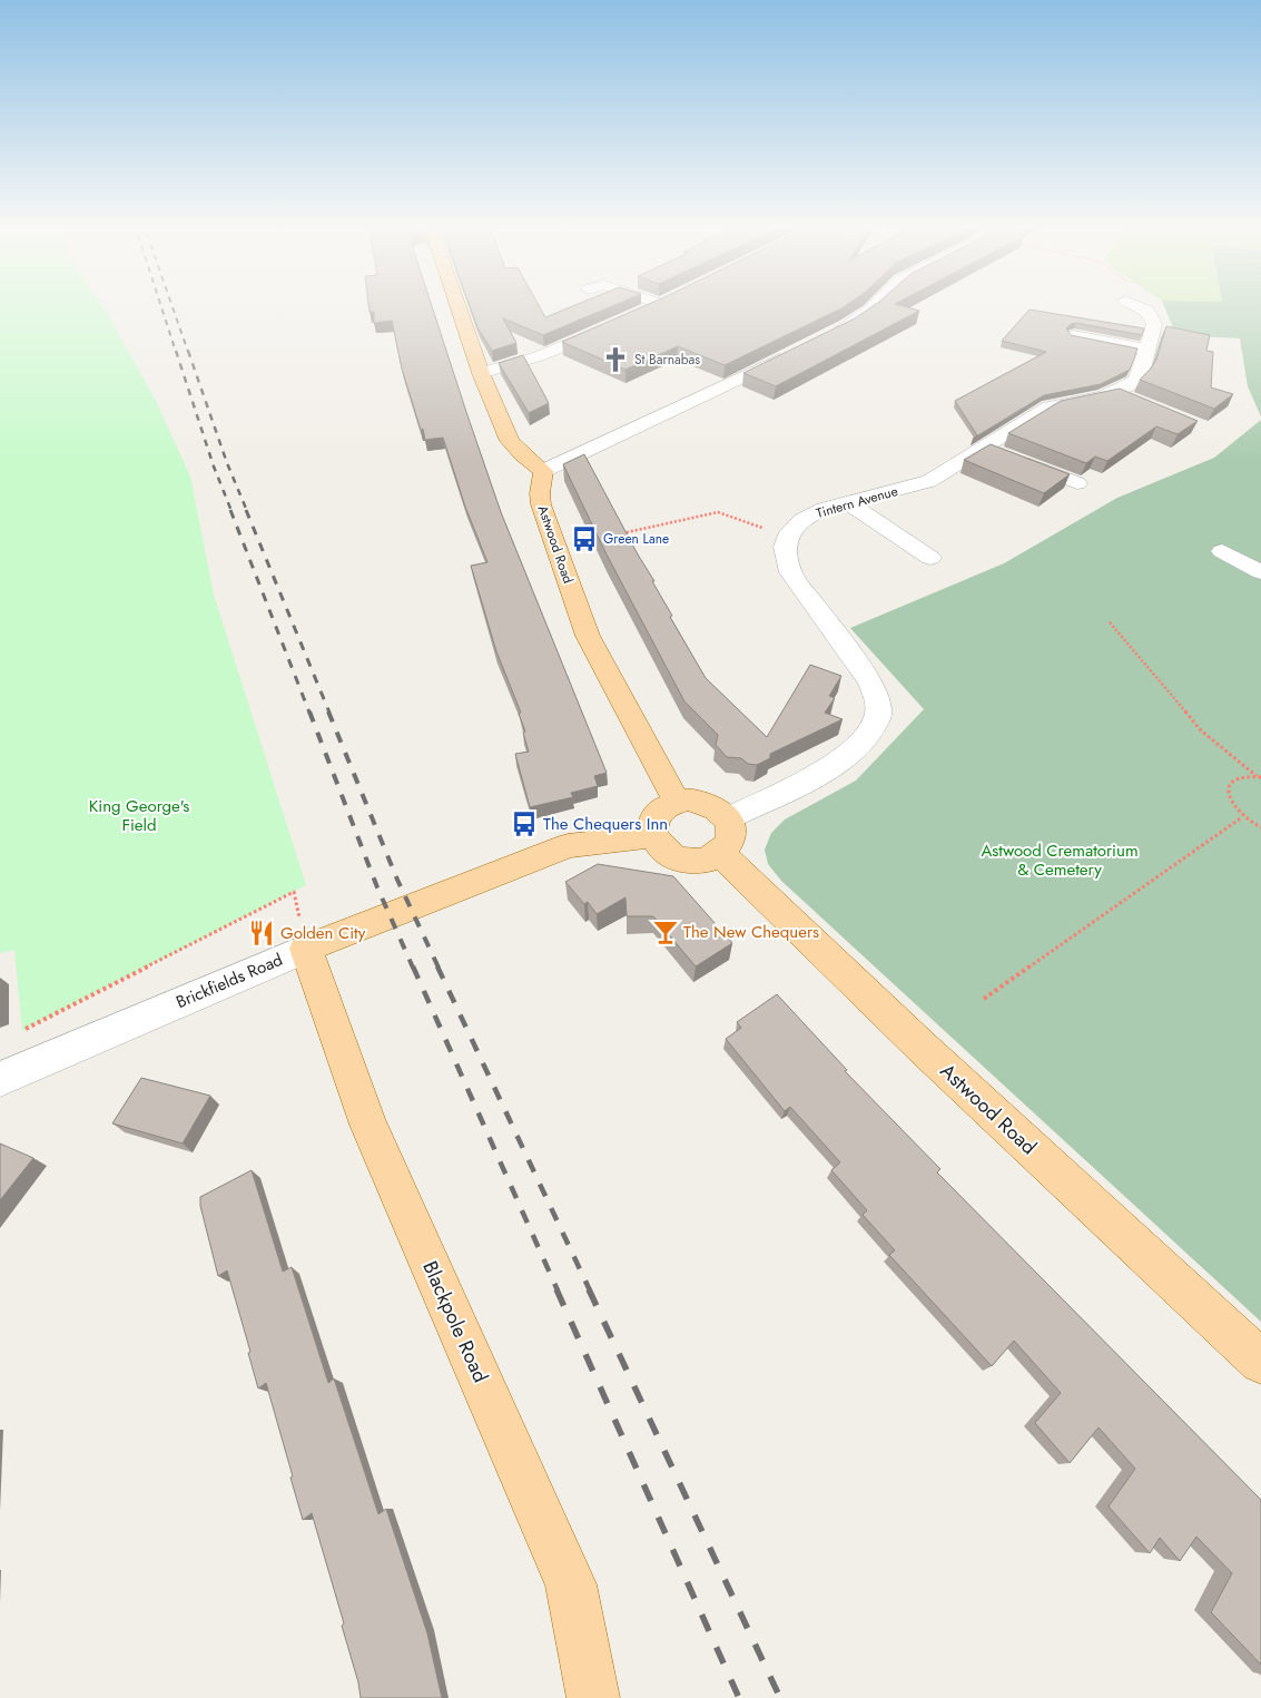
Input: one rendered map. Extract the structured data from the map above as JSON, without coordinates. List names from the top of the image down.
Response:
{
  "streets": {
    "main road": ["Astwood Road", "Brickfields Road", "Blackpole Road"],
    "street": ["Tintern Avenue"]
  },
  "crossings": [
    ["Astwood Road", "Brickfields Road"],
    ["Brickfields Road", "Blackpole Road"]
  ],
  "parks": ["King George's Field", "Astwood Crematorium & Cemetery"],
  "places": {
    "church": ["St Barnabas"],
    "bus stop": ["Green Lane", "The Chequers Inn"],
    "bar": ["The New Chequers"],
    "restaurant": ["Golden City"]
  }
}
